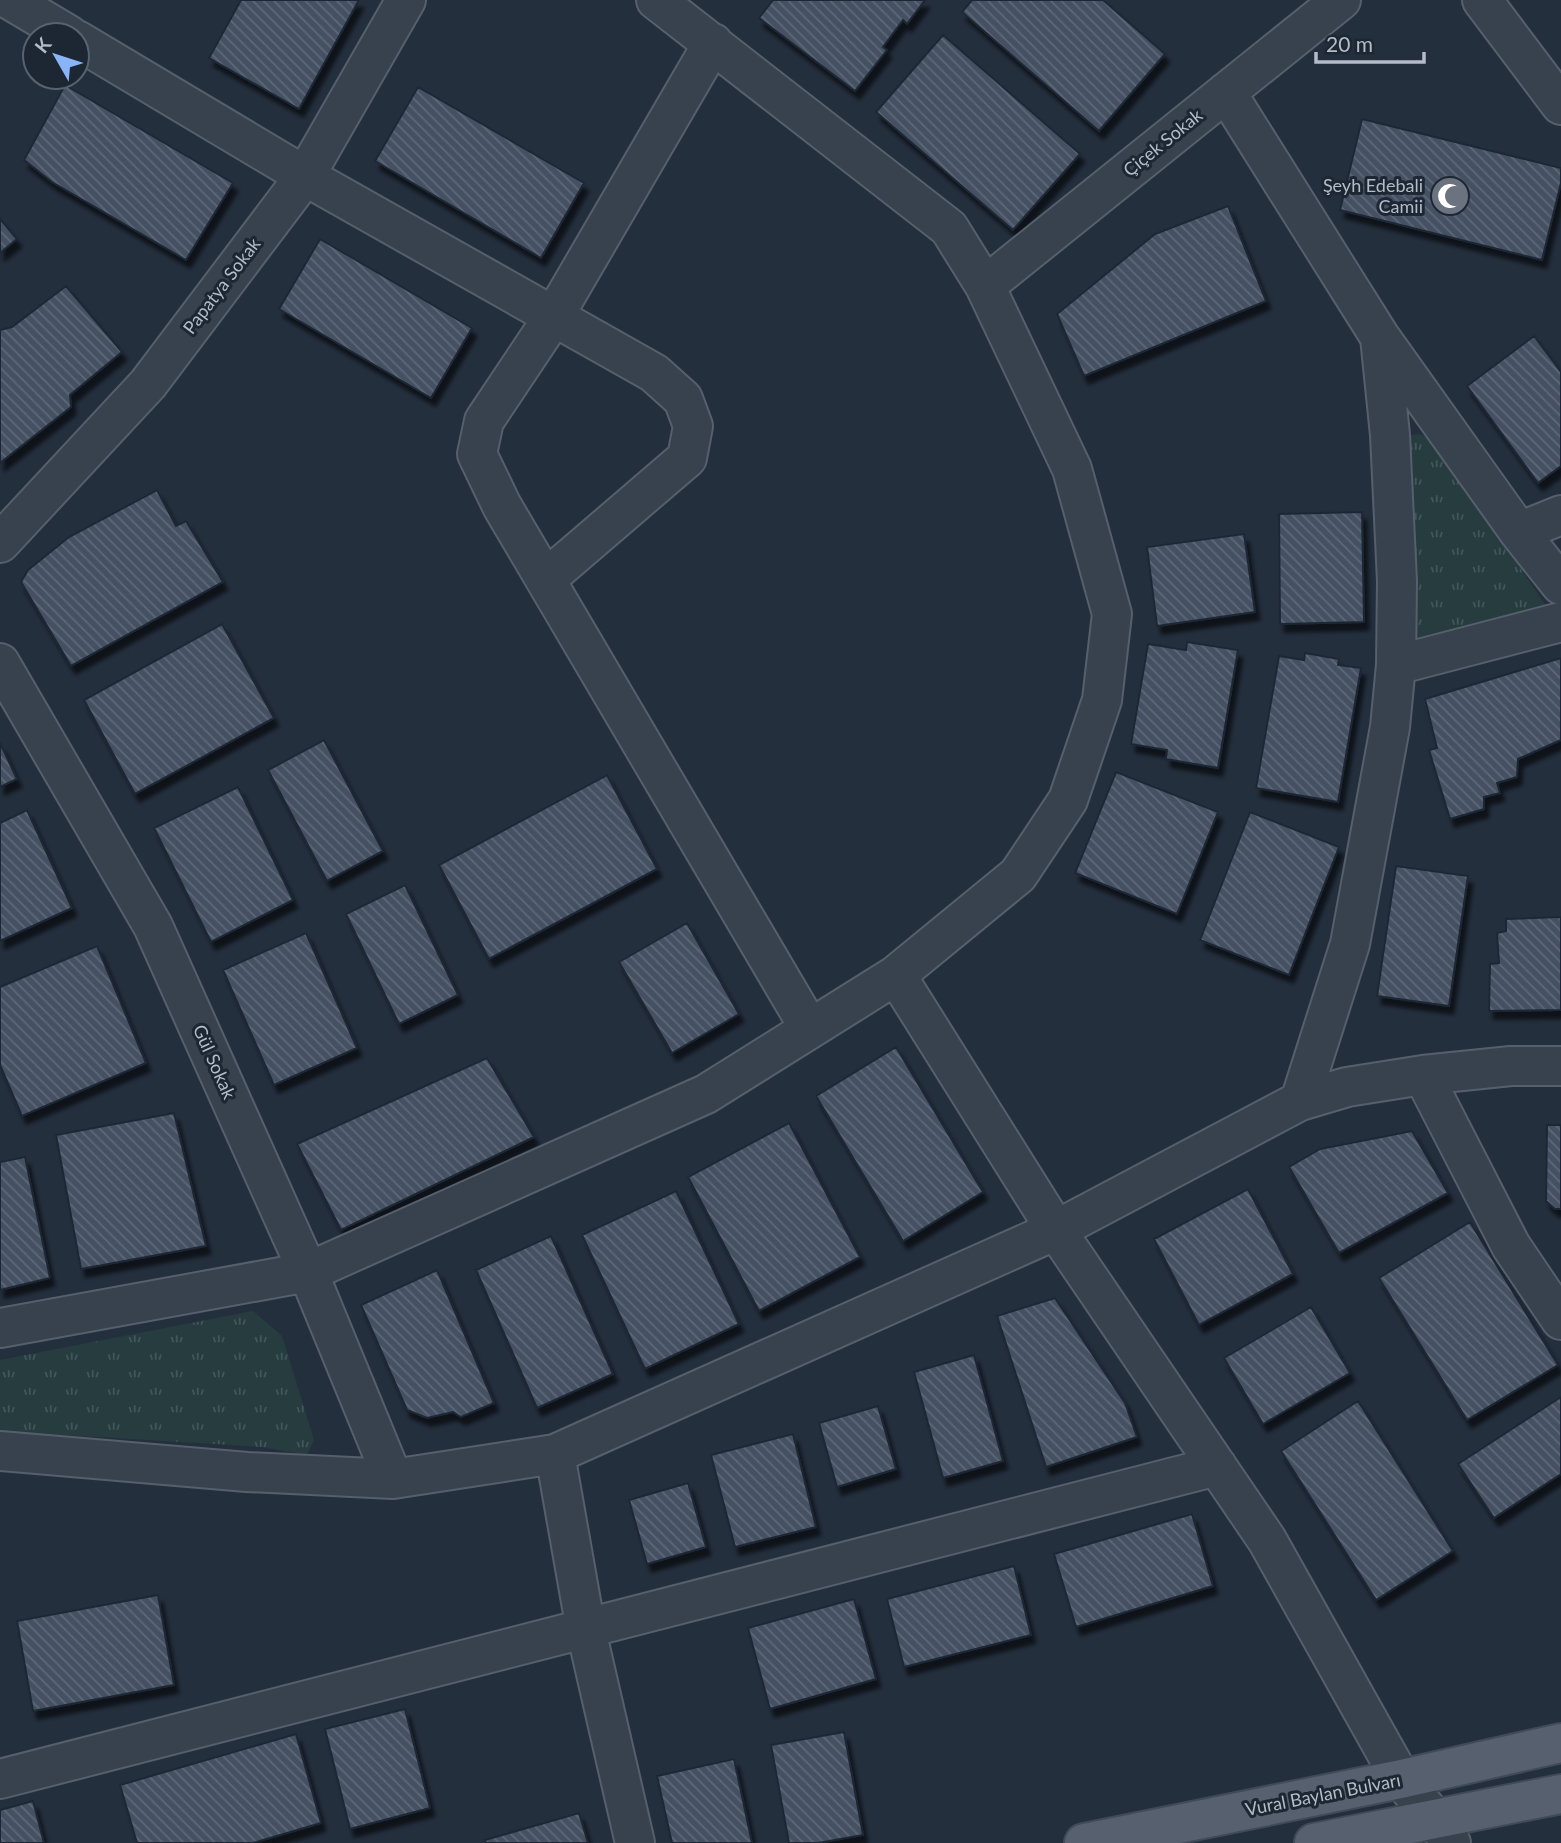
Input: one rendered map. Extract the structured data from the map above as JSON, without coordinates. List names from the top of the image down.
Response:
{
  "streets": {
    "main road": ["Vural Baylan Bulvarı"],
    "street": ["Çiçek Sokak", "Papatya Sokak", "Gül Sokak"]
  },
  "places": {
    "mosque": ["Şeyh Edebali Camii"]
  },
  "scale_bar": "20 m",
  "north": "top left"
}
